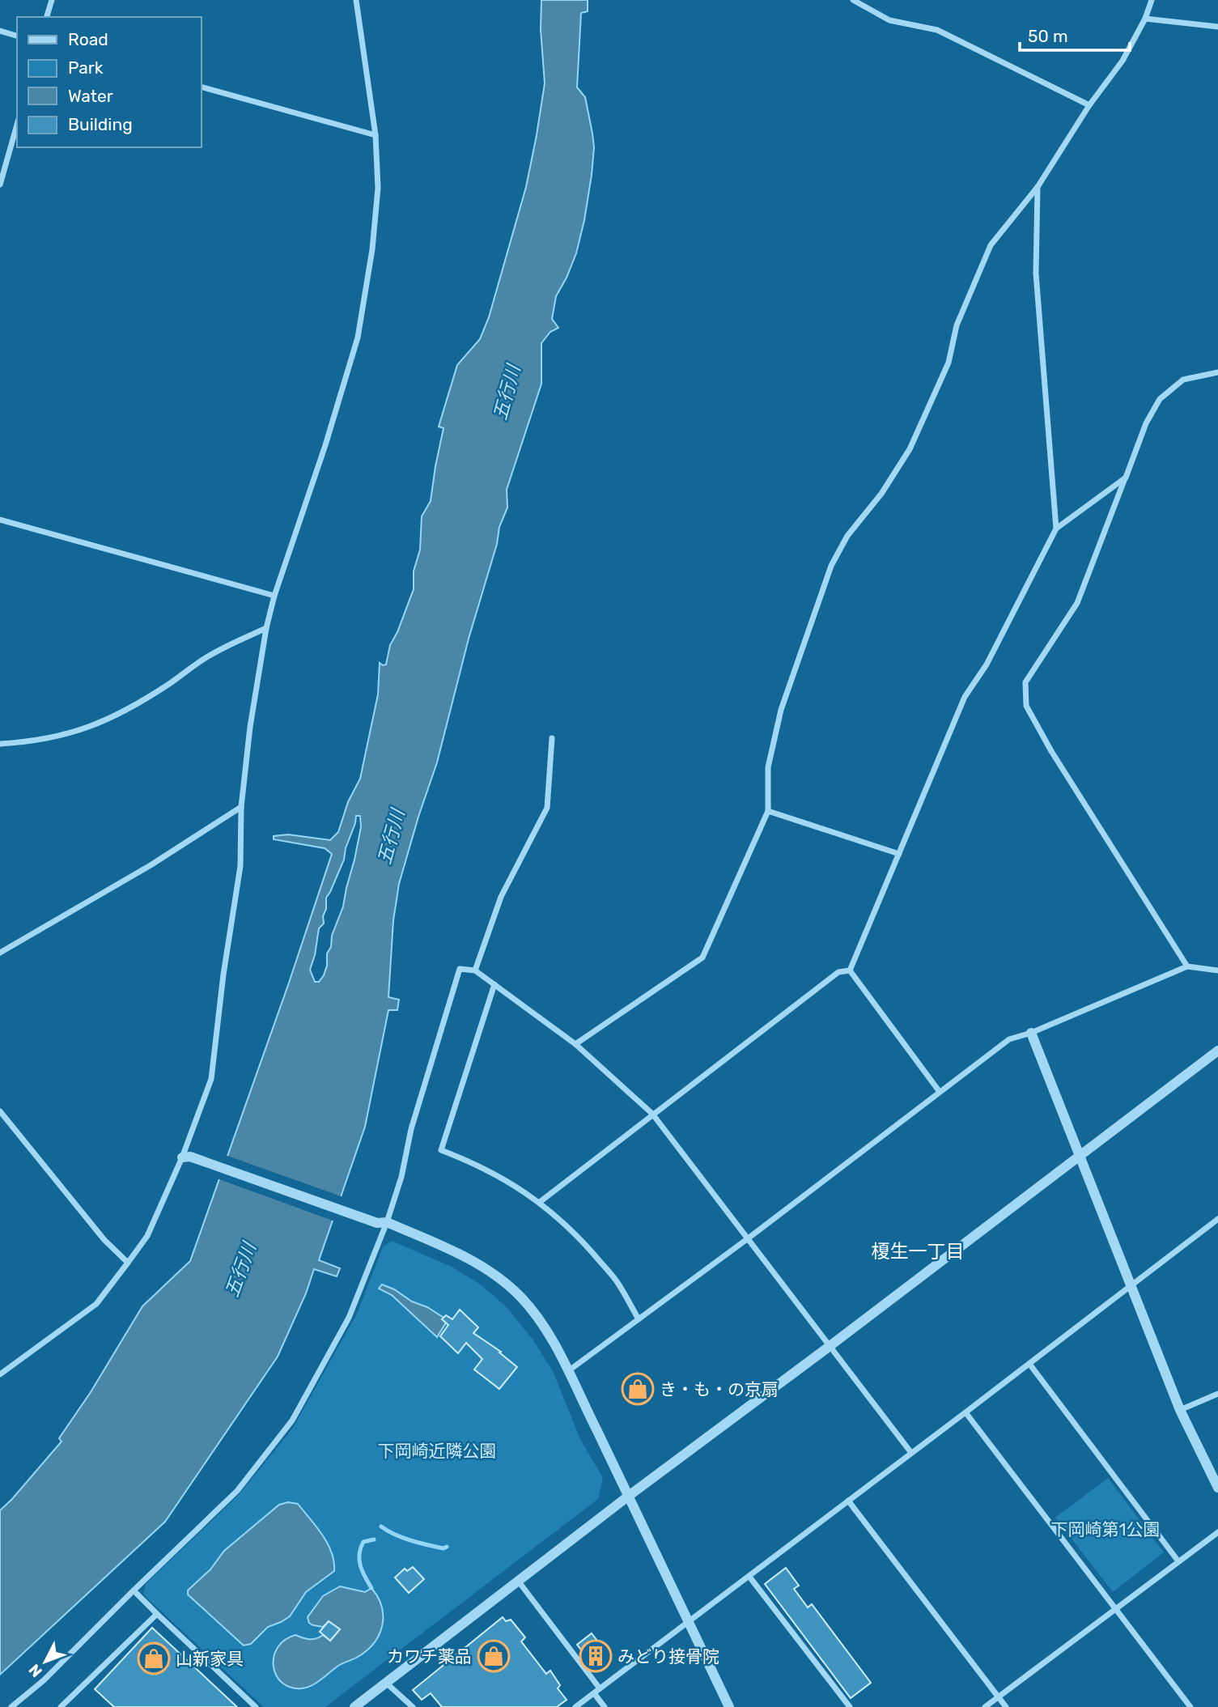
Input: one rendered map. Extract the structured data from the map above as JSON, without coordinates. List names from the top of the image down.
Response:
{
  "districts": ["榎生一丁目"],
  "water": ["五行川"],
  "parks": ["下岡崎近隣公園", "下岡崎第1公園"],
  "places": {
    "shop": ["き・も・の京扇", "カワチ薬品", "山新家具"],
    "building": ["みどり接骨院"]
  },
  "legend": [
    "Road",
    "Park",
    "Water",
    "Building"
  ],
  "scale_bar": "50 m",
  "north": "bottom left"
}
